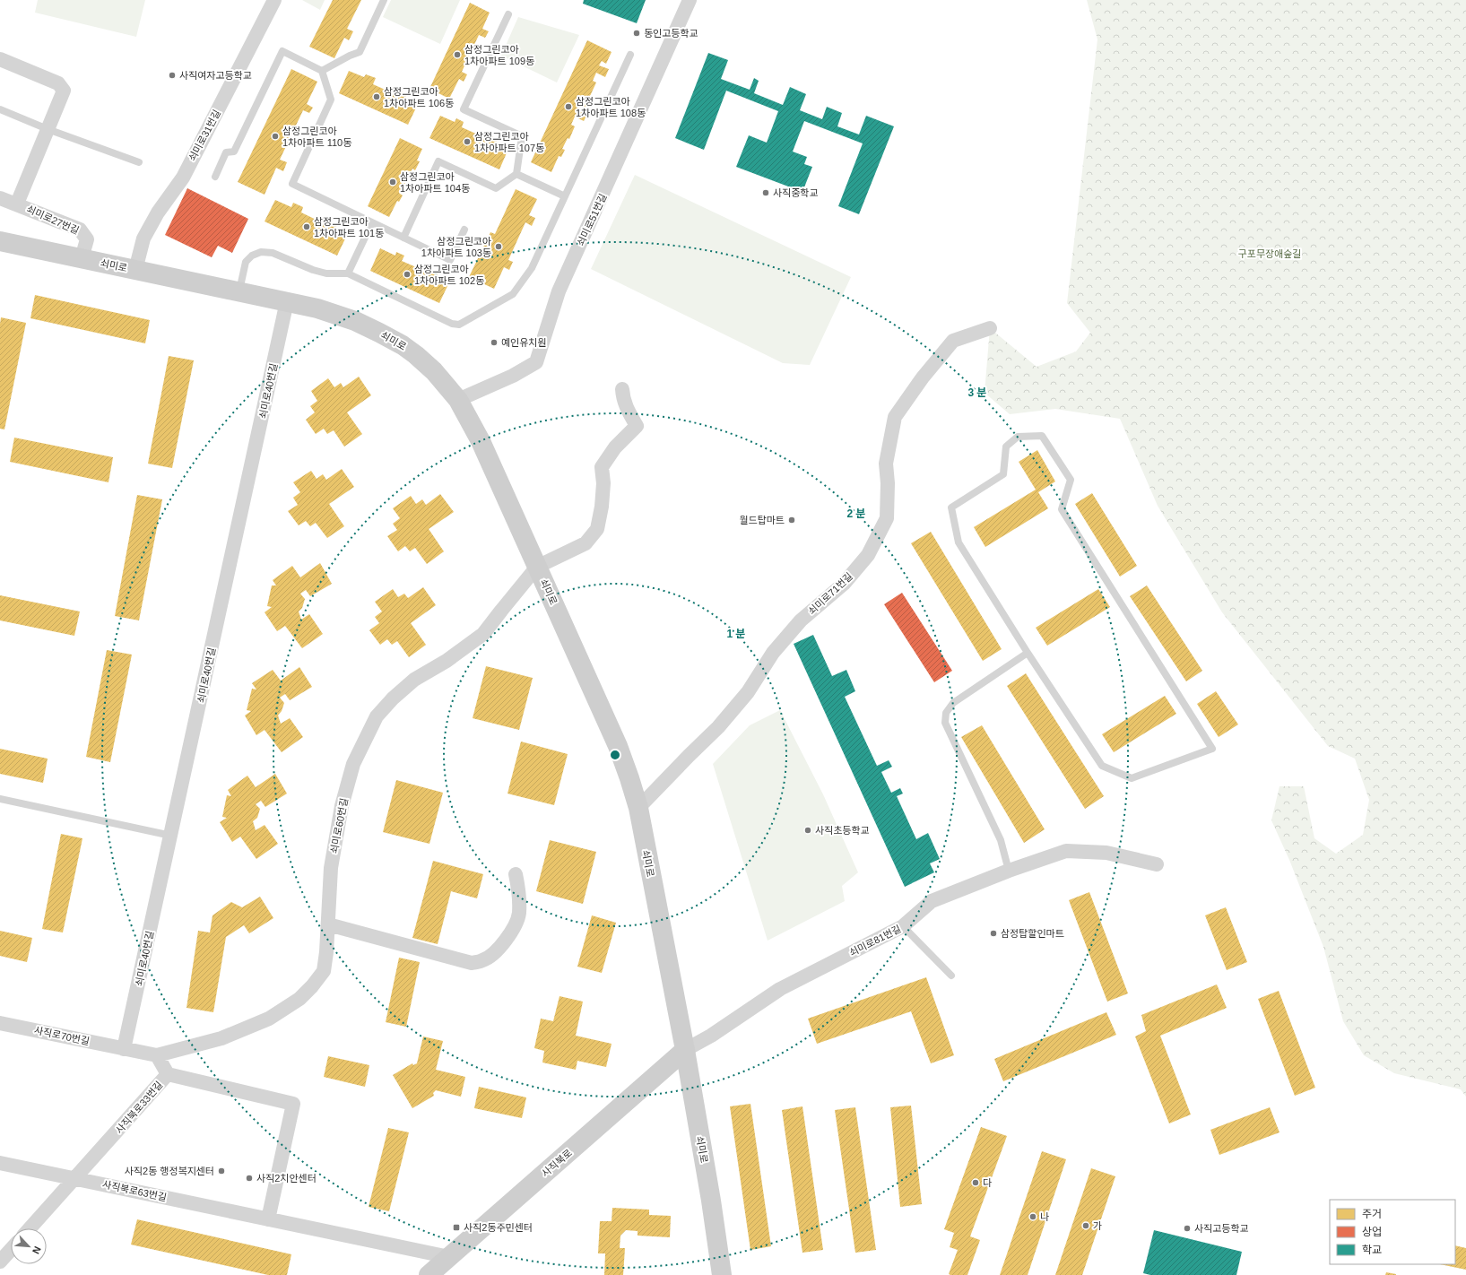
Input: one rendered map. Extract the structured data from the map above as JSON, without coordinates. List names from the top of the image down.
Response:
{
  "streets": {
    "main road": ["쇠미로", "사직북로"],
    "street": [
      "쇠미로31번길",
      "쇠미로27번길",
      "쇠미로51번길",
      "쇠미로40번길",
      "쇠미로71번길",
      "쇠미로60번길",
      "쇠미로81번길",
      "사직로70번길",
      "사직북로33번길",
      "사직북로63번길"
    ]
  },
  "crossings": [
    ["쇠미로31번길", "쇠미로"],
    ["쇠미로27번길", "쇠미로"],
    ["쇠미로51번길", "쇠미로"],
    ["쇠미로", "쇠미로40번길"],
    ["쇠미로", "쇠미로71번길"],
    ["쇠미로", "쇠미로60번길"],
    ["쇠미로", "쇠미로81번길"],
    ["쇠미로", "사직북로"],
    ["쇠미로40번길", "사직로70번길"],
    ["쇠미로60번길", "사직로70번길"],
    ["쇠미로81번길", "사직북로"],
    ["사직북로33번길", "사직북로63번길"],
    ["사직북로", "사직북로63번길"]
  ],
  "parks": ["구포무장애숲길"],
  "places": {
    "other": [
      "동인고등학교",
      "삼정그린코아 1차아파트 109동",
      "사직여자고등학교",
      "삼정그린코아 1차아파트 106동",
      "삼정그린코아 1차아파트 108동",
      "삼정그린코아 1차아파트 110동",
      "삼정그린코아 1차아파트 107동",
      "삼정그린코아 1차아파트 104동",
      "사직중학교",
      "삼정그린코아 1차아파트 101동",
      "삼정그린코아 1차아파트 103동",
      "삼정그린코아 1차아파트 102동",
      "예인유치원",
      "월드탑마트",
      "사직초등학교",
      "삼정탑할인마트",
      "사직2동 행정복지센터",
      "사직2치안센터",
      "다",
      "나",
      "가",
      "사직고등학교"
    ],
    "transit": ["사직2동주민센터"]
  },
  "legend": ["주거", "상업", "학교"],
  "north": "bottom right",
  "rings": ["3 분", "2 분", "1 분"]
}
